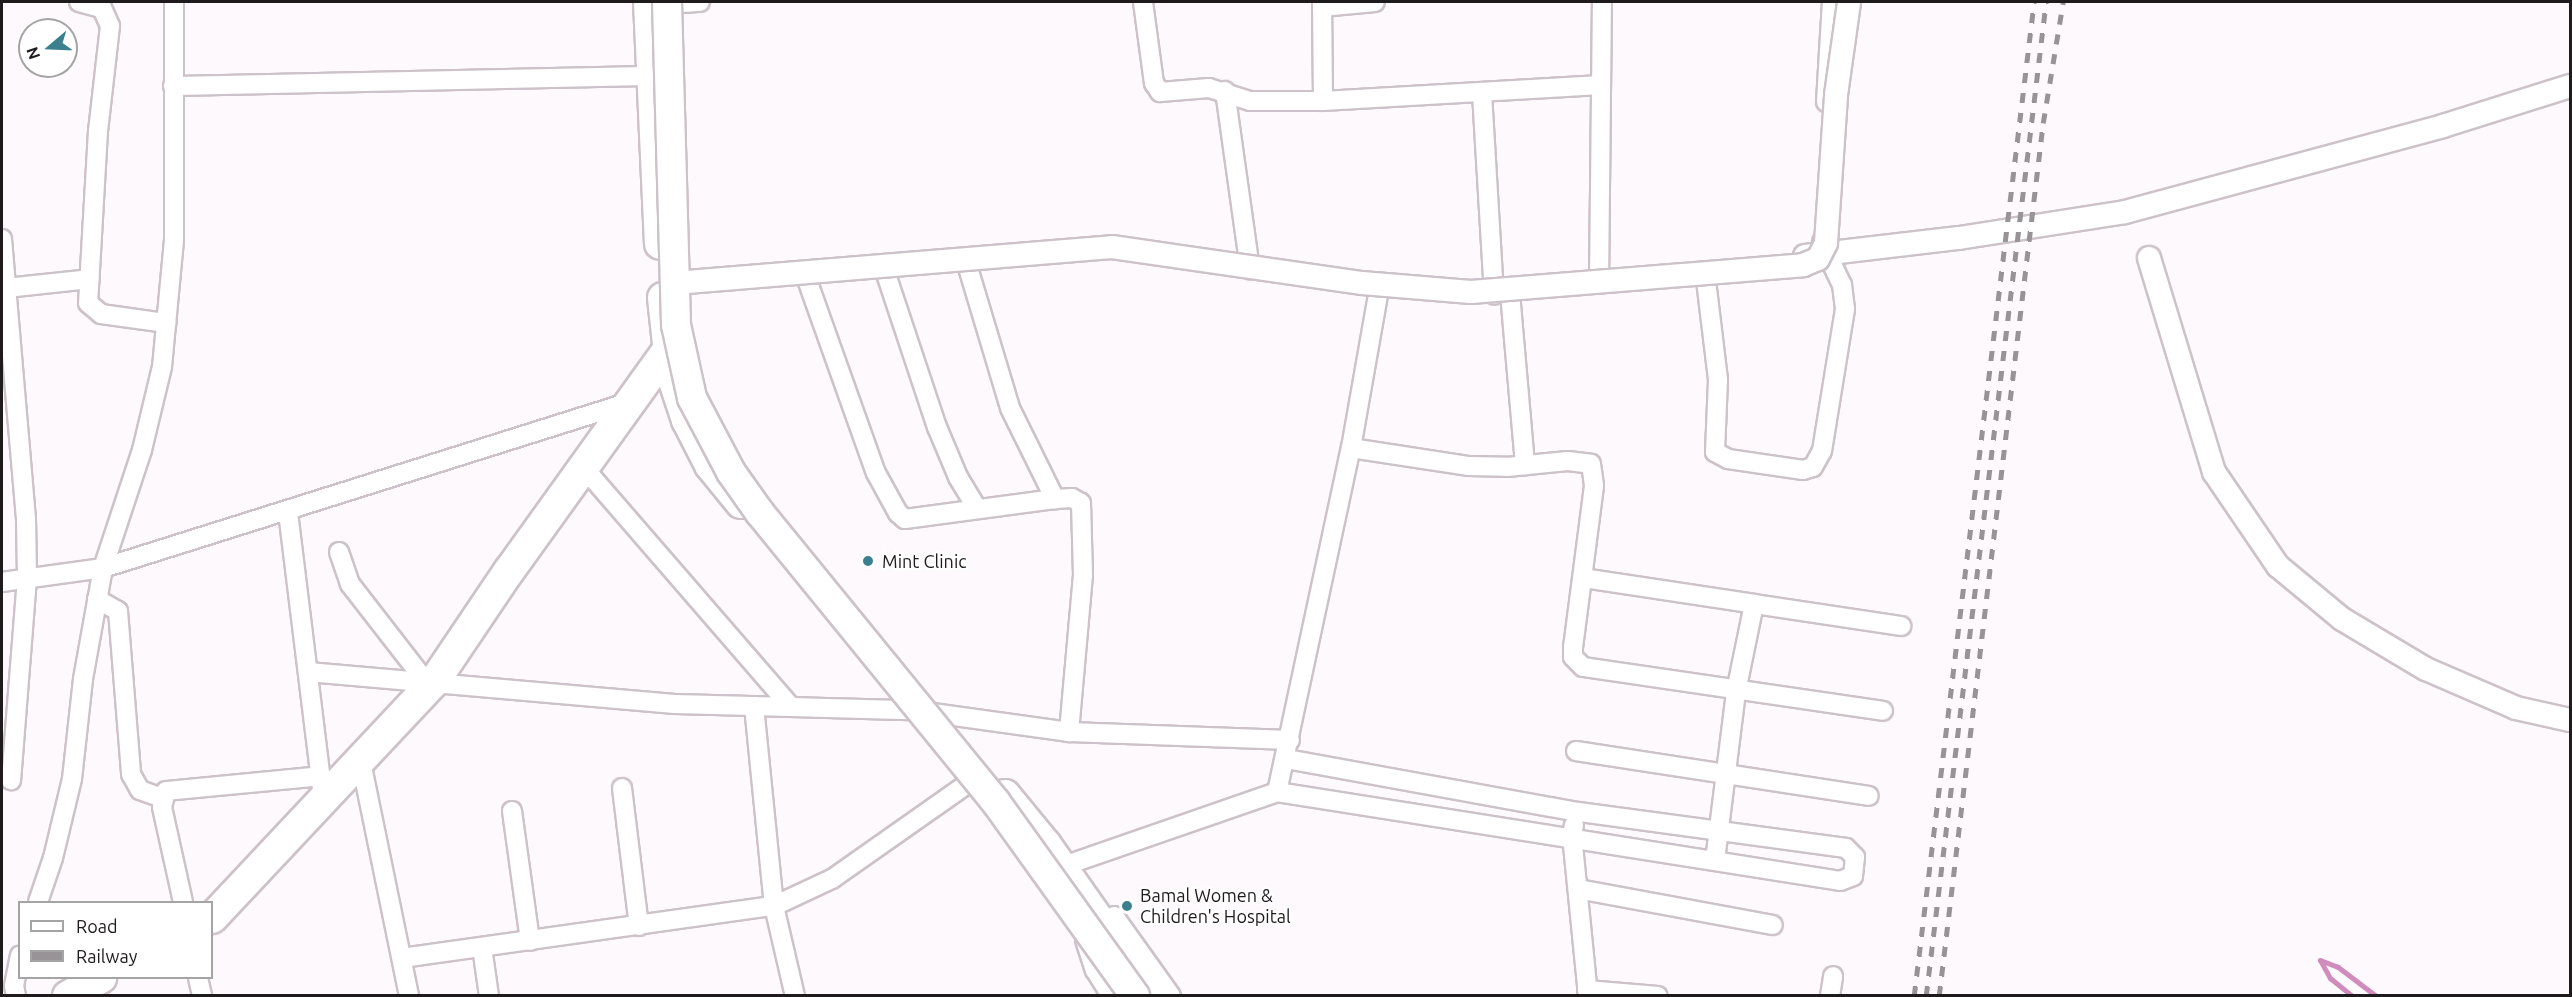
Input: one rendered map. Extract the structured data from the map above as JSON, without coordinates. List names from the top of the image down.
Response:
{
  "places": ["Mint Clinic", "Bamal Women & Children's Hospital"],
  "legend": ["Road", "Railway"],
  "north": "left"
}
